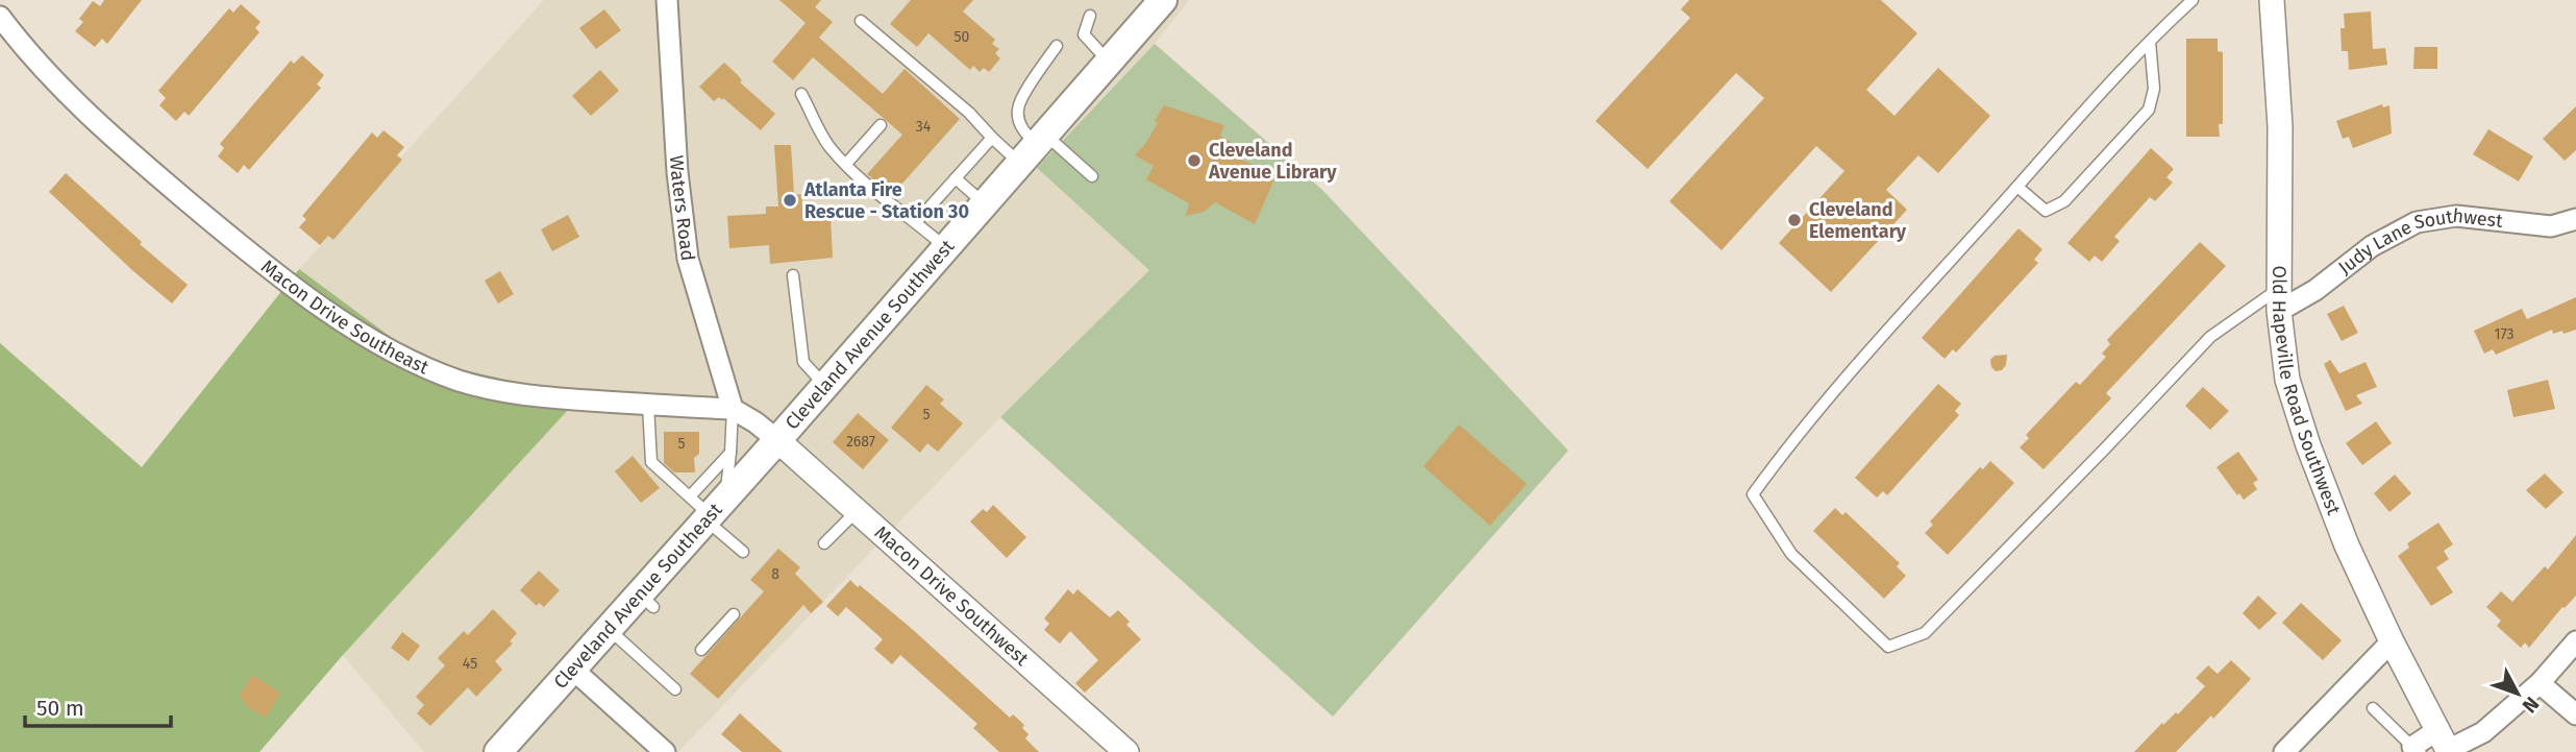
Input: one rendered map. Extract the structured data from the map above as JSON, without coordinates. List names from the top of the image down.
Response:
{
  "streets": {
    "main road": ["Cleveland Avenue Southwest", "Cleveland Avenue Southeast"],
    "street": [
      "Waters Road",
      "Judy Lane Southwest",
      "Macon Drive Southeast",
      "Old Hapeville Road Southwest",
      "Macon Drive Southwest"
    ]
  },
  "crossings": [
    ["Waters Road", "Macon Drive Southeast"],
    ["Judy Lane Southwest", "Old Hapeville Road Southwest"],
    ["Cleveland Avenue Southwest", "Cleveland Avenue Southeast"],
    ["Cleveland Avenue Southwest", "Macon Drive Southwest"],
    ["Cleveland Avenue Southeast", "Macon Drive Southwest"]
  ],
  "places": ["Cleveland Avenue Library", "Atlanta Fire Rescue - Station 30", "Cleveland Elementary"],
  "house_numbers": [
    "50",
    "34",
    "173",
    "5",
    "2687",
    "5",
    "8",
    "45"
  ],
  "scale_bar": "50 m",
  "north": "bottom right"
}
